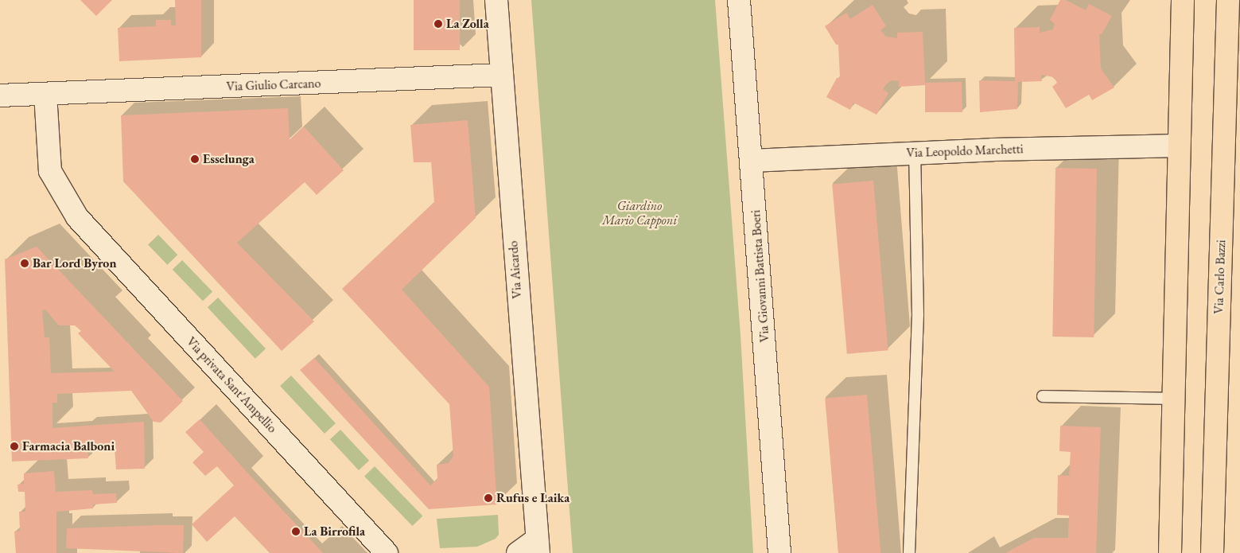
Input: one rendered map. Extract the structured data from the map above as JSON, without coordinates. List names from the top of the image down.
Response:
{
  "streets": {
    "main road": ["Via Carlo Bazzi"],
    "street": [
      "Via Giulio Carcano",
      "Via Leopoldo Marchetti",
      "Via Aicardo",
      "Via Giovanni Battista Boeri",
      "Via privata Sant'Ampellio"
    ]
  },
  "crossings": [
    ["Via Giulio Carcano", "Via Aicardo"],
    ["Via Giulio Carcano", "Via privata Sant'Ampellio"],
    ["Via Leopoldo Marchetti", "Via Giovanni Battista Boeri"]
  ],
  "parks": ["Giardino Mario Capponi"],
  "places": [
    "La Zolla",
    "Esselunga",
    "Bar Lord Byron",
    "Farmacia Balboni",
    "Rufus e Laika",
    "La Birrofila"
  ]
}
